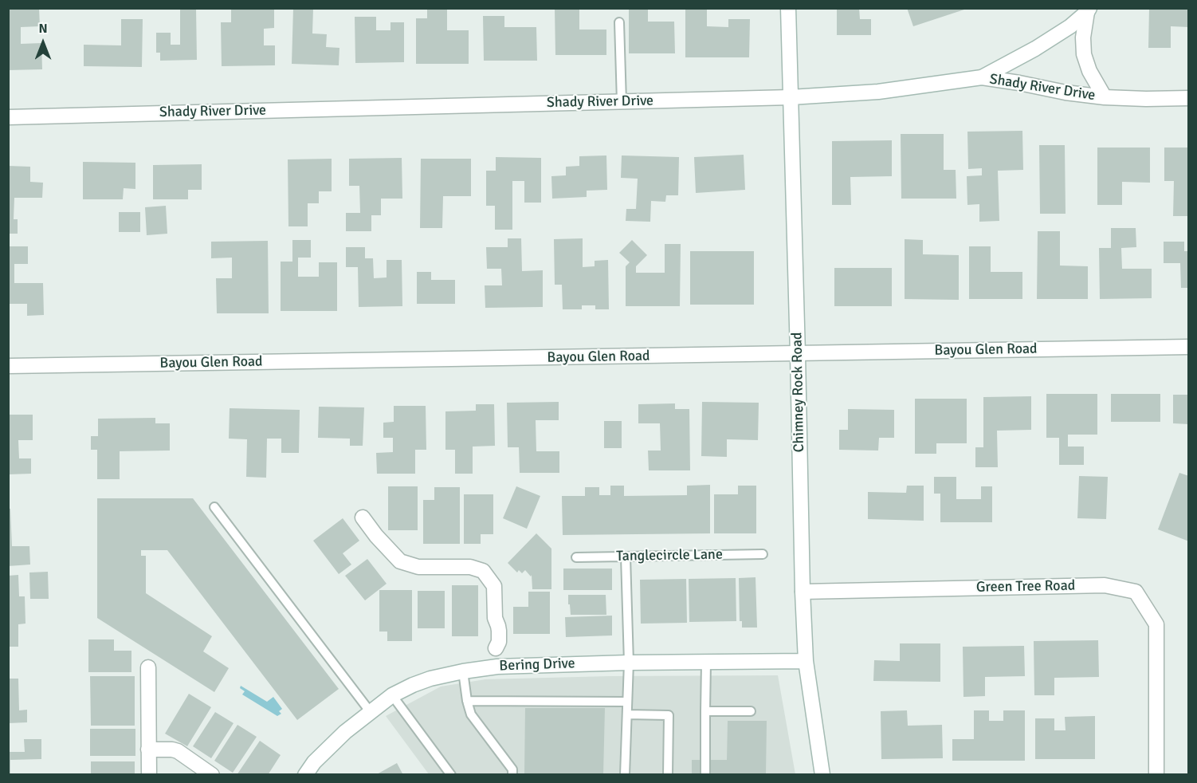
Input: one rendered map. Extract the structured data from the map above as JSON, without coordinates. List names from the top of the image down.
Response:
{
  "streets": {
    "street": [
      "Shady River Drive",
      "Bayou Glen Road",
      "Chimney Rock Road",
      "Green Tree Road",
      "Bering Drive"
    ],
    "lane": ["Tanglecircle Lane"]
  },
  "crossings": [
    ["Shady River Drive", "Chimney Rock Road"],
    ["Bayou Glen Road", "Chimney Rock Road"],
    ["Chimney Rock Road", "Green Tree Road"],
    ["Chimney Rock Road", "Bering Drive"]
  ],
  "north": "top"
}
